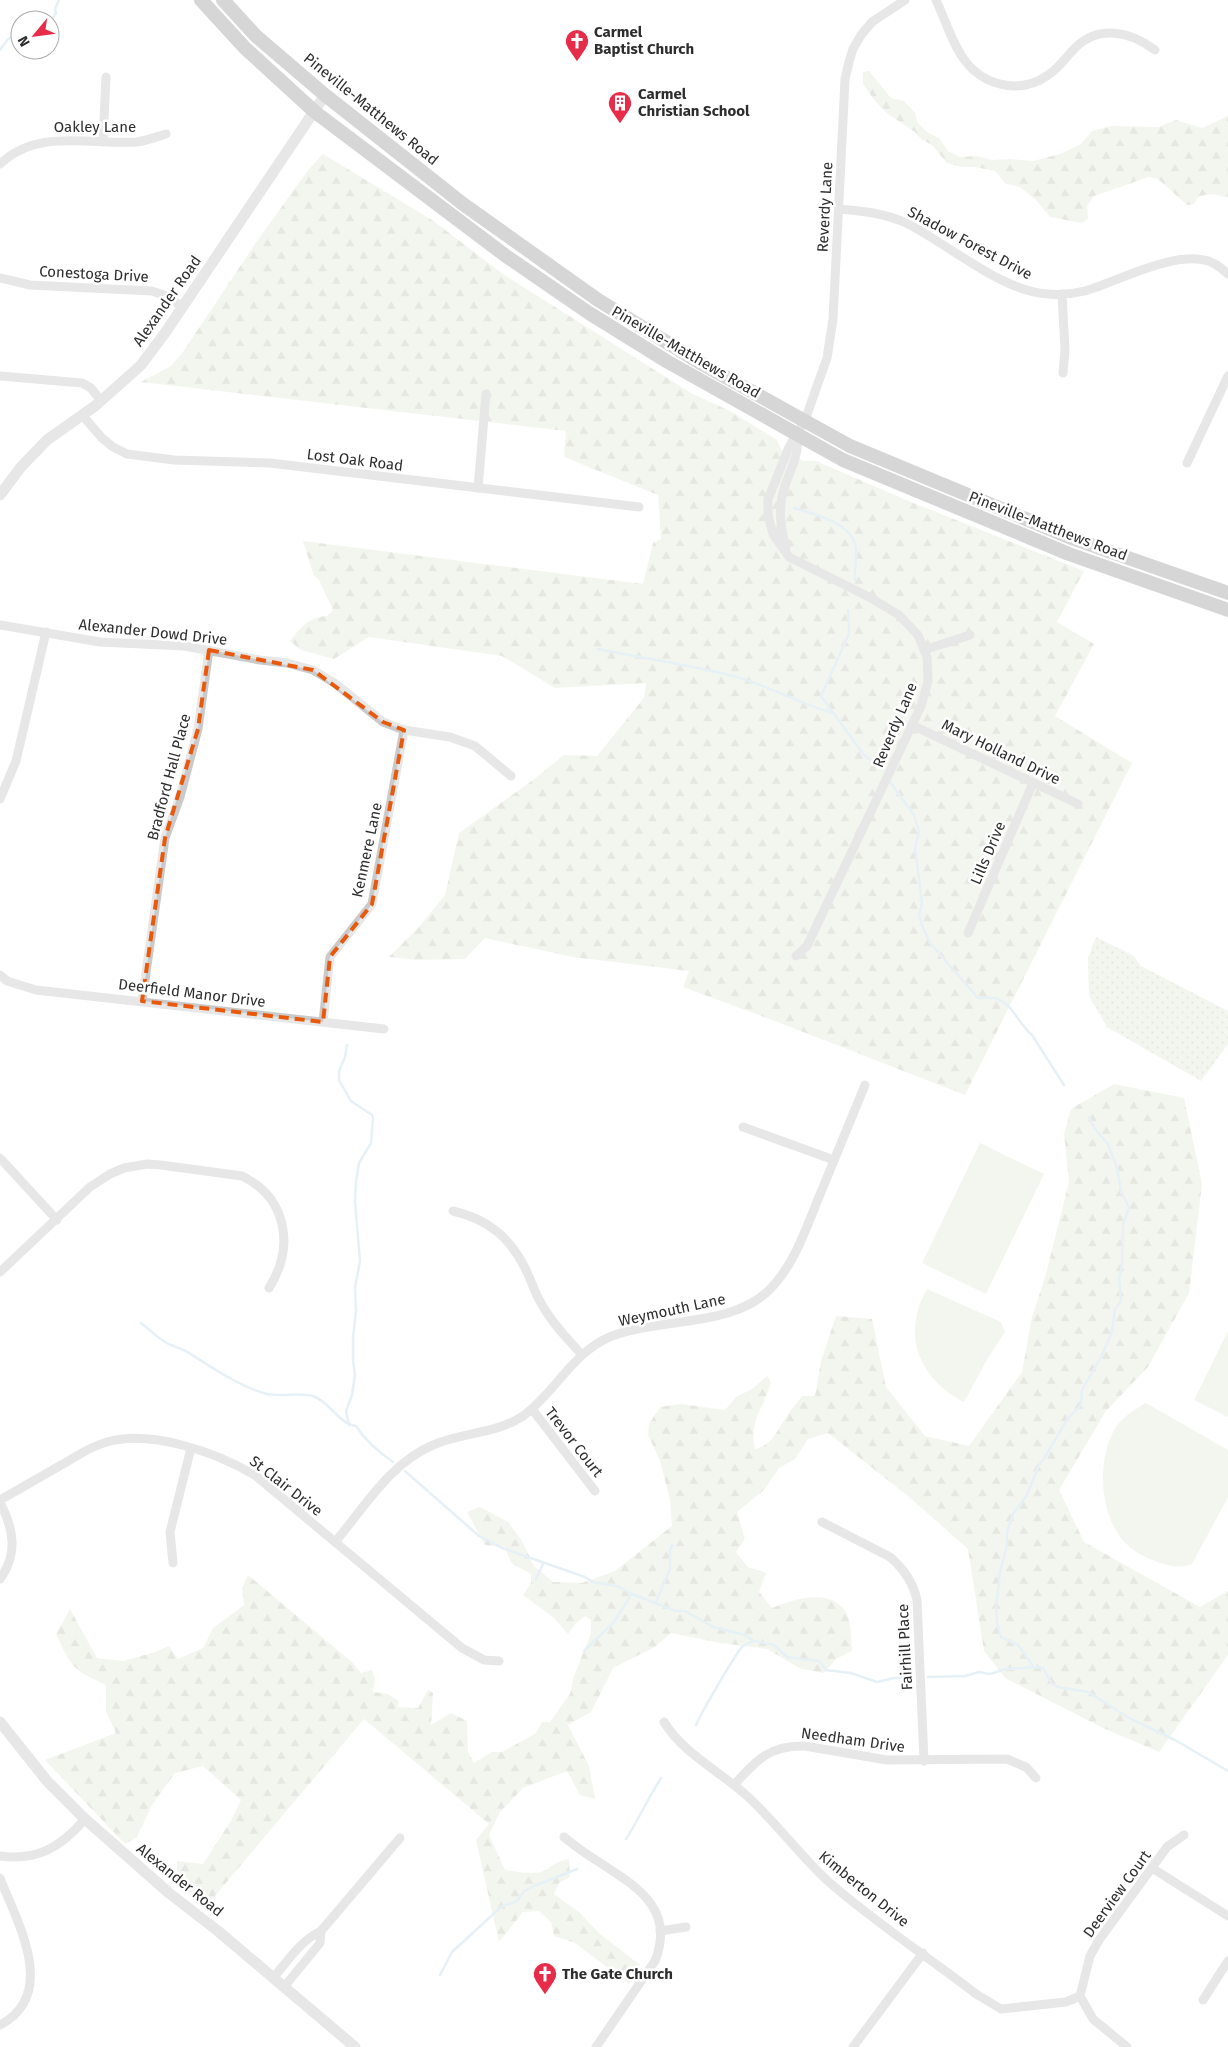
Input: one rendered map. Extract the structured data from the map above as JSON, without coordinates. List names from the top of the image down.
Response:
{
  "streets": {
    "main road": ["Pineville-Matthews Road"],
    "street": [
      "Oakley Lane",
      "Reverdy Lane",
      "Shadow Forest Drive",
      "Conestoga Drive",
      "Alexander Road",
      "Lost Oak Road",
      "Alexander Dowd Drive",
      "Mary Holland Drive",
      "Bradford Hall Place",
      "Kenmere Lane",
      "Lills Drive",
      "Deerfield Manor Drive",
      "Weymouth Lane",
      "Trevor Court",
      "St Clair Drive",
      "Fairhill Place",
      "Needham Drive",
      "Kimberton Drive",
      "Deerview Court"
    ]
  },
  "crossings": [
    ["Pineville-Matthews Road", "Reverdy Lane"],
    ["Pineville-Matthews Road", "Alexander Road"],
    ["Reverdy Lane", "Shadow Forest Drive"],
    ["Reverdy Lane", "Mary Holland Drive"],
    ["Conestoga Drive", "Alexander Road"],
    ["Alexander Road", "Lost Oak Road"],
    ["Alexander Dowd Drive", "Bradford Hall Place"],
    ["Alexander Dowd Drive", "Kenmere Lane"],
    ["Mary Holland Drive", "Lills Drive"],
    ["Bradford Hall Place", "Deerfield Manor Drive"],
    ["Kenmere Lane", "Deerfield Manor Drive"],
    ["Weymouth Lane", "Trevor Court"],
    ["Weymouth Lane", "St Clair Drive"],
    ["Fairhill Place", "Needham Drive"],
    ["Needham Drive", "Kimberton Drive"],
    ["Kimberton Drive", "Deerview Court"]
  ],
  "places": {
    "church": ["Carmel Baptist Church", "The Gate Church"],
    "building": ["Carmel Christian School"]
  },
  "north": "bottom left"
}
